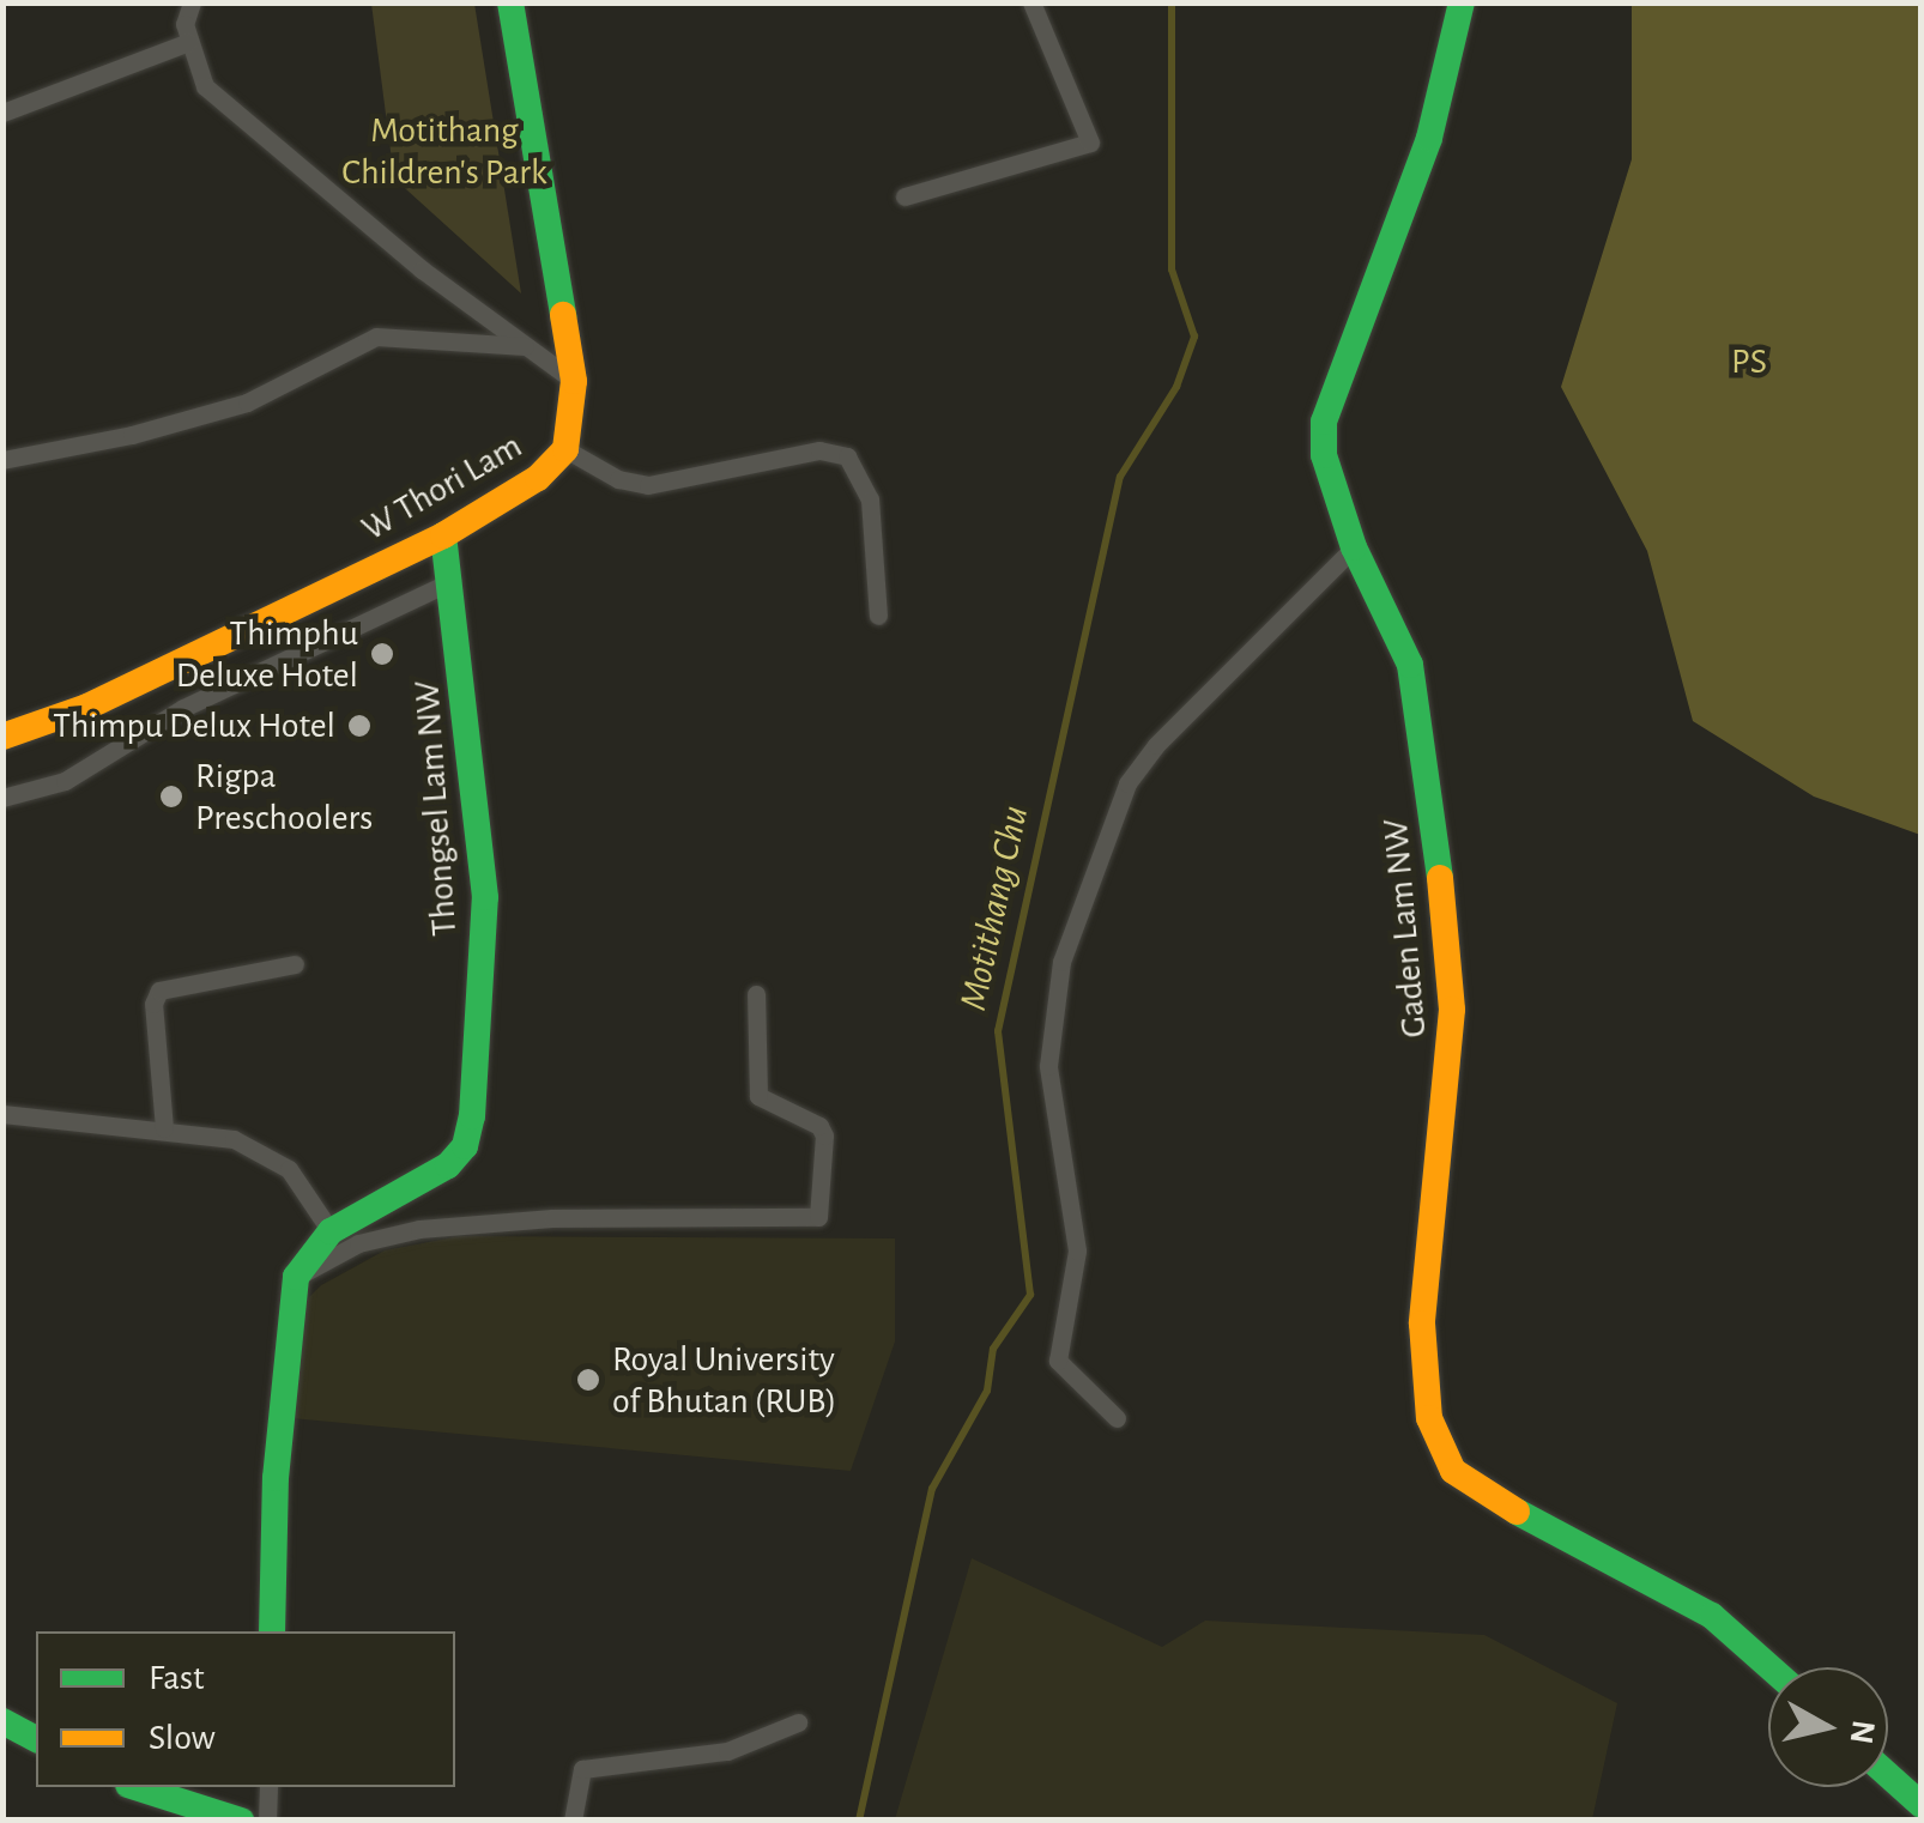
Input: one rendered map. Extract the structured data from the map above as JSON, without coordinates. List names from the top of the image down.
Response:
{
  "streets": {
    "main road": ["W Thori Lam", "Thongsel Lam NW", "Gaden Lam NW"]
  },
  "crossings": [
    ["W Thori Lam", "Thongsel Lam NW"]
  ],
  "water": ["Motithang Chu"],
  "parks": ["Motithang Children's Park", "PS"],
  "places": [
    "Thimphu Deluxe Hotel",
    "Thimpu Delux Hotel",
    "Rigpa Preschoolers",
    "Royal University of Bhutan (RUB)"
  ],
  "legend": ["Fast", "Slow"],
  "north": "right"
}
